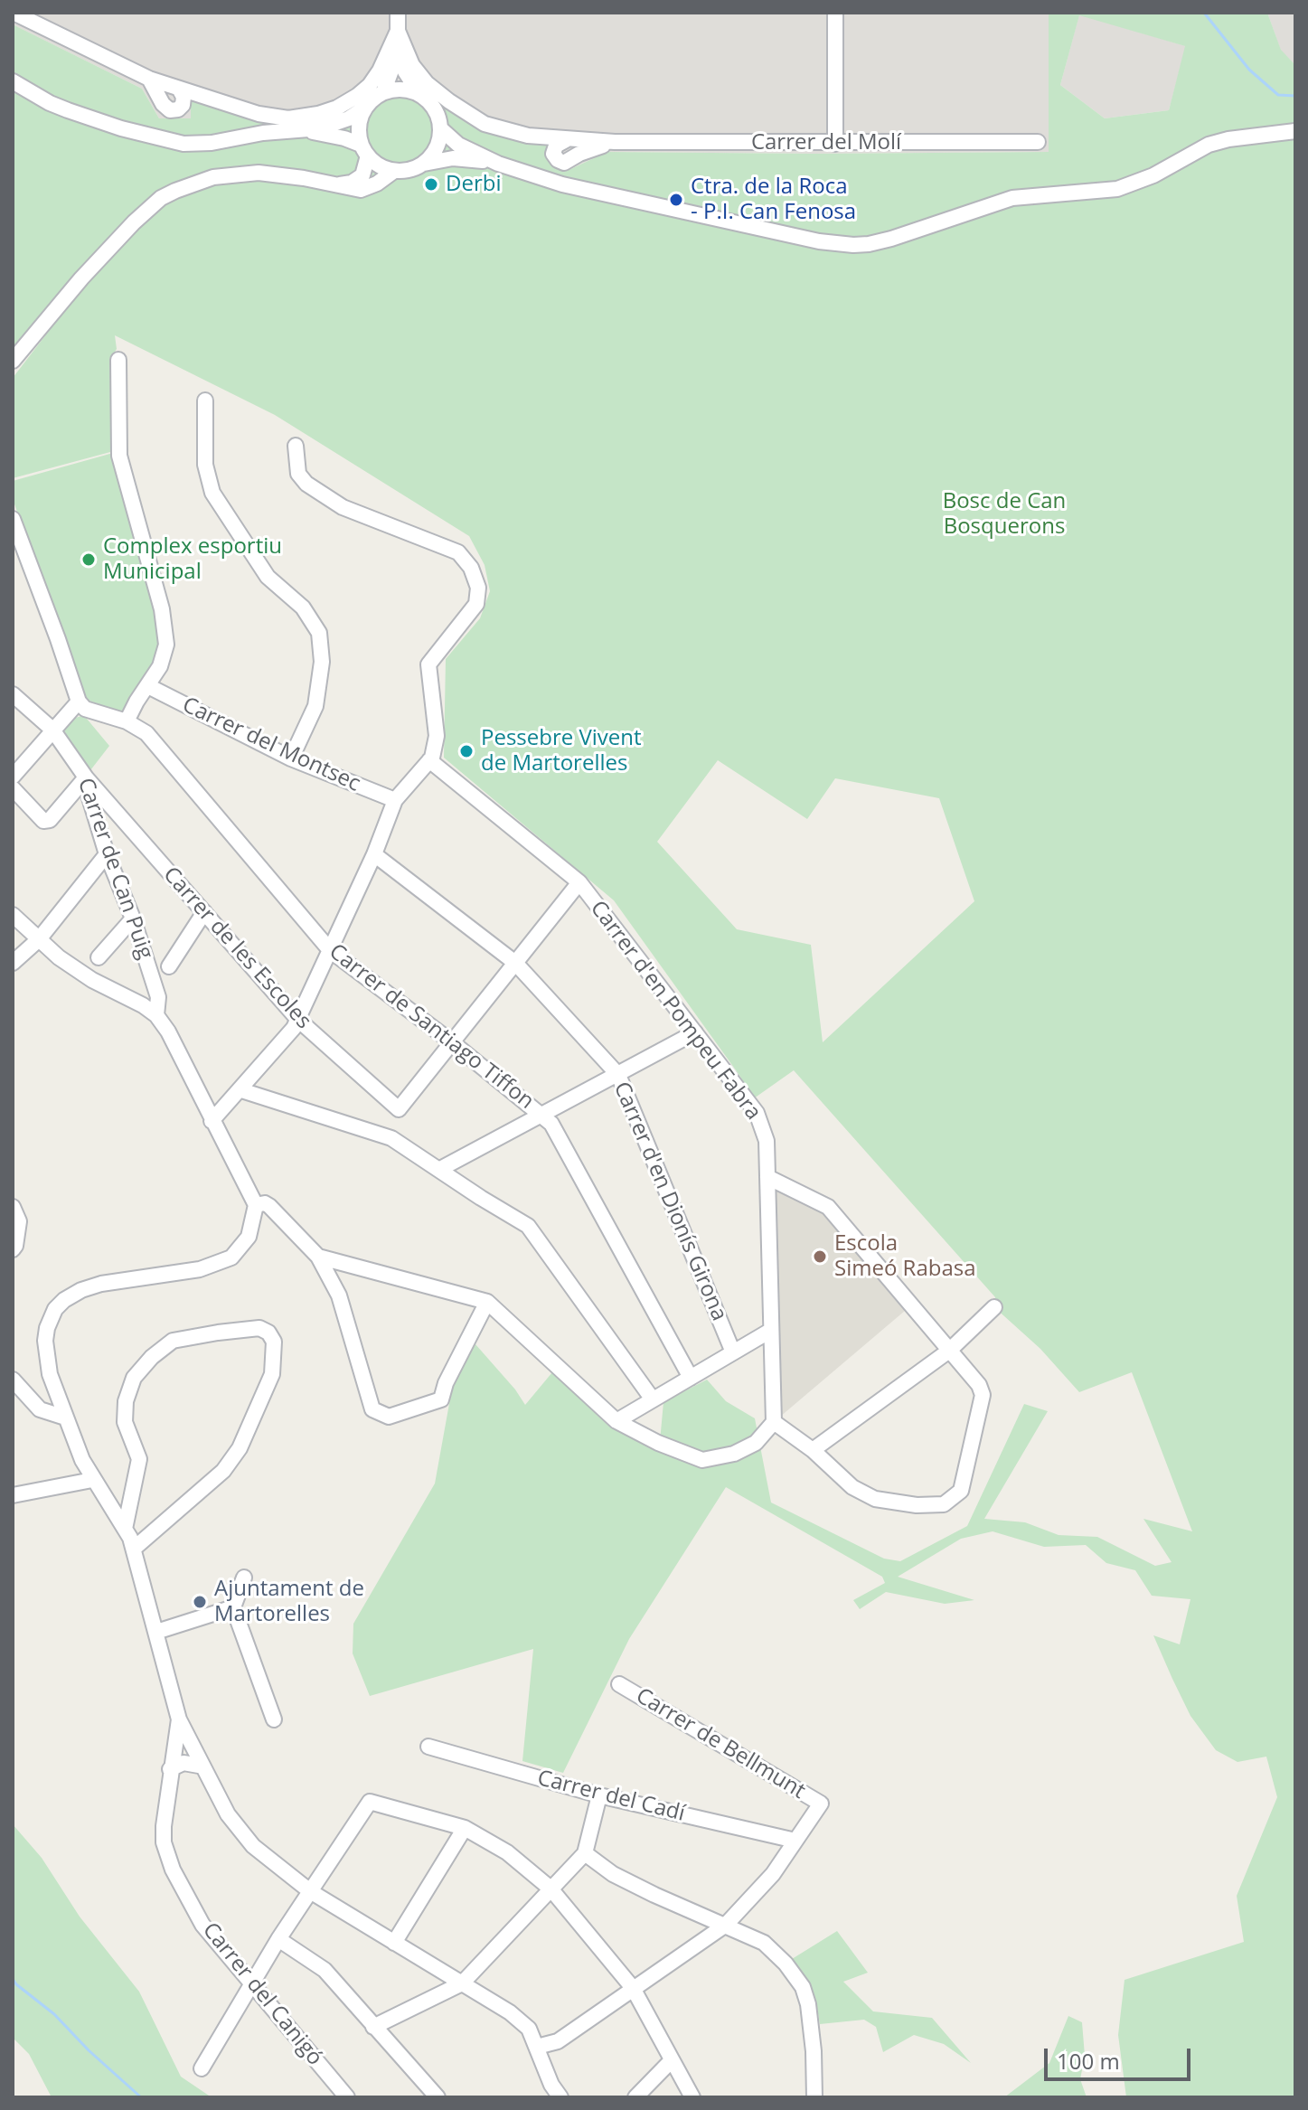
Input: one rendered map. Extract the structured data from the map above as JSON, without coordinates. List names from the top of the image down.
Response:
{
  "streets": {
    "street": [
      "Carrer del Molí",
      "Carrer del Montsec",
      "Carrer de Can Puig",
      "Carrer de les Escoles",
      "Carrer d'en Pompeu Fabra",
      "Carrer de Santiago Tiffon",
      "Carrer d'en Dionís Girona",
      "Carrer de Bellmunt",
      "Carrer del Cadí",
      "Carrer del Canigó"
    ]
  },
  "crossings": [
    ["Carrer de Can Puig", "Carrer de les Escoles"],
    ["Carrer de les Escoles", "Carrer de Santiago Tiffon"],
    ["Carrer de Bellmunt", "Carrer del Cadí"]
  ],
  "parks": ["Bosc de Can Bosquerons"],
  "places": [
    "Derbi",
    "Ctra. de la Roca - P.I. Can Fenosa",
    "Complex esportiu Municipal",
    "Pessebre Vivent de Martorelles",
    "Escola Simeó Rabasa",
    "Ajuntament de Martorelles"
  ],
  "scale_bar": "100 m"
}
